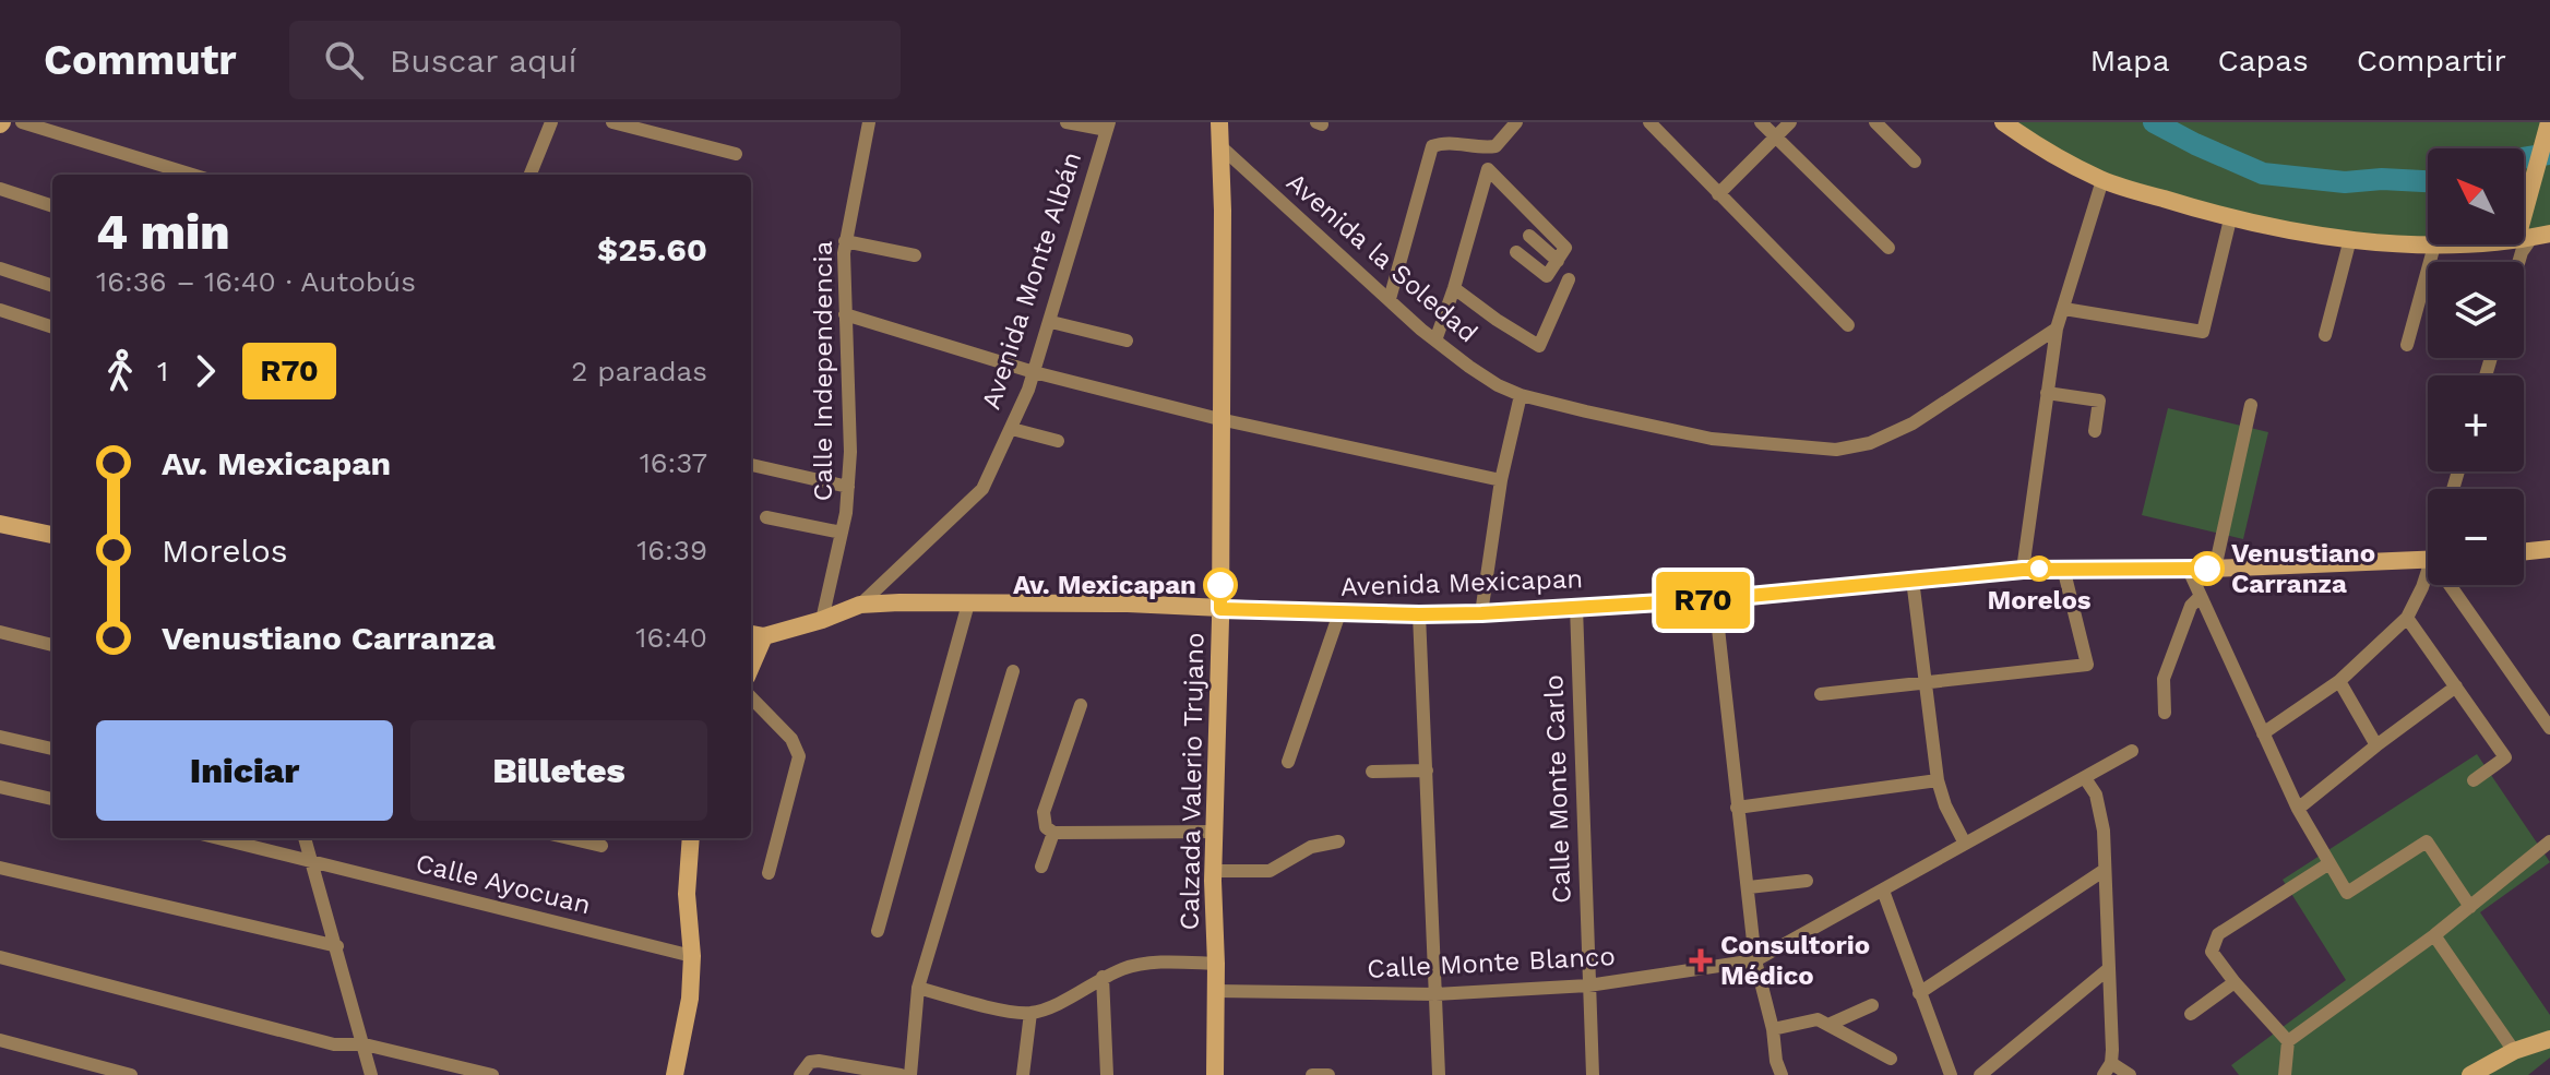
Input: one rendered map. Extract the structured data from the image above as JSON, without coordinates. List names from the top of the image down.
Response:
{
  "streets": {
    "street": [
      "Avenida la Soledad",
      "Avenida Monte Albán",
      "Calle Independencia",
      "Avenida Mexicapan",
      "Calzada Valerio Trujano",
      "Calle Monte Carlo",
      "Calle Ayocuan",
      "Calle Monte Blanco"
    ]
  },
  "crossings": [
    ["Avenida la Soledad", "Calzada Valerio Trujano"],
    ["Avenida Monte Albán", "Avenida Mexicapan"],
    ["Calle Independencia", "Avenida Mexicapan"],
    ["Avenida Mexicapan", "Calzada Valerio Trujano"],
    ["Avenida Mexicapan", "Calle Monte Carlo"],
    ["Calzada Valerio Trujano", "Calle Monte Blanco"],
    ["Calle Monte Carlo", "Calle Monte Blanco"]
  ],
  "places": {
    "other": ["Morelos", "Venustiano Carranza", "Av. Mexicapan"],
    "health": ["Consultorio Médico"]
  },
  "lines": ["bus line R70"],
  "north": "top left",
  "page": {
    "header": "Commutr",
    "search": "Buscar aquí",
    "nav": ["Mapa", "Capas", "Compartir"],
    "on_map": "R70",
    "map_buttons": ["+", "−"],
    "heading": ["4 min", "16:36 – 16:40 · Autobús", "$25.60"],
    "legs": ["1", "R70", "2 paradas"],
    "list": [
      {
        "name": "Av. Mexicapan",
        "value": "16:37"
      },
      {
        "name": "Morelos",
        "value": "16:39"
      },
      {
        "name": "Venustiano Carranza",
        "value": "16:40"
      }
    ],
    "buttons": ["Iniciar", "Billetes"]
  }
}
